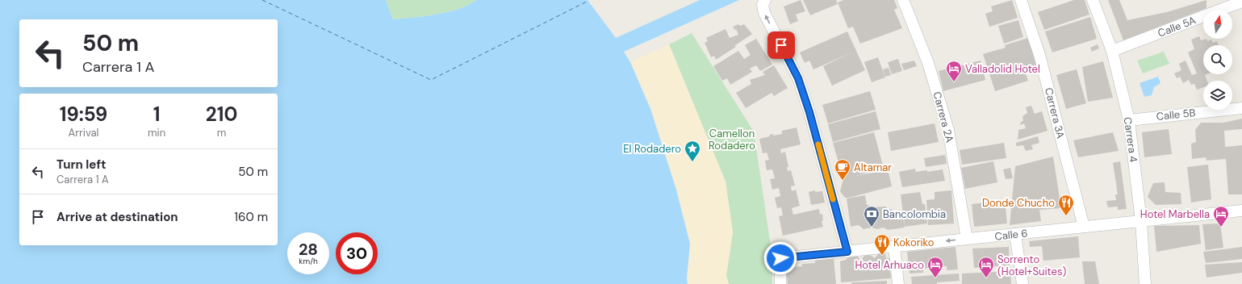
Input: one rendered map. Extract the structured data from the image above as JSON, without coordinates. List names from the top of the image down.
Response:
{
  "streets": {
    "street": [
      "Calle 5A",
      "Carrera 3A",
      "Calle 5B",
      "Carrera 2A",
      "Carrera 4",
      "Calle 6"
    ]
  },
  "crossings": [
    ["Calle 5A", "Carrera 4"],
    ["Carrera 3A", "Calle 6"],
    ["Calle 5B", "Carrera 4"],
    ["Carrera 2A", "Calle 6"],
    ["Carrera 4", "Calle 6"]
  ],
  "parks": ["Camellon Rodadero"],
  "places": {
    "hotel": [
      "Valladolid Hotel",
      "Hotel Marbella",
      "Hotel Arhuaco",
      "Sorrento (Hotel+Suites)"
    ],
    "place": ["El Rodadero"],
    "cafe": ["Altamar"],
    "restaurant": ["Donde Chucho", "Kokoriko"],
    "bank": ["Bancolombia"]
  },
  "north": "top",
  "page": {
    "turn": ["50 m", "Carrera 1 A"],
    "eta": [
      "19:59",
      "Arrival",
      "1",
      "min",
      "210",
      "m"
    ],
    "list": [
      {
        "name": "Turn left",
        "note": "Carrera 1 A",
        "value": "50 m"
      },
      {
        "name": "Arrive at destination",
        "value": "160 m"
      }
    ],
    "speed": "28 km/h",
    "limit": "30"
  }
}
